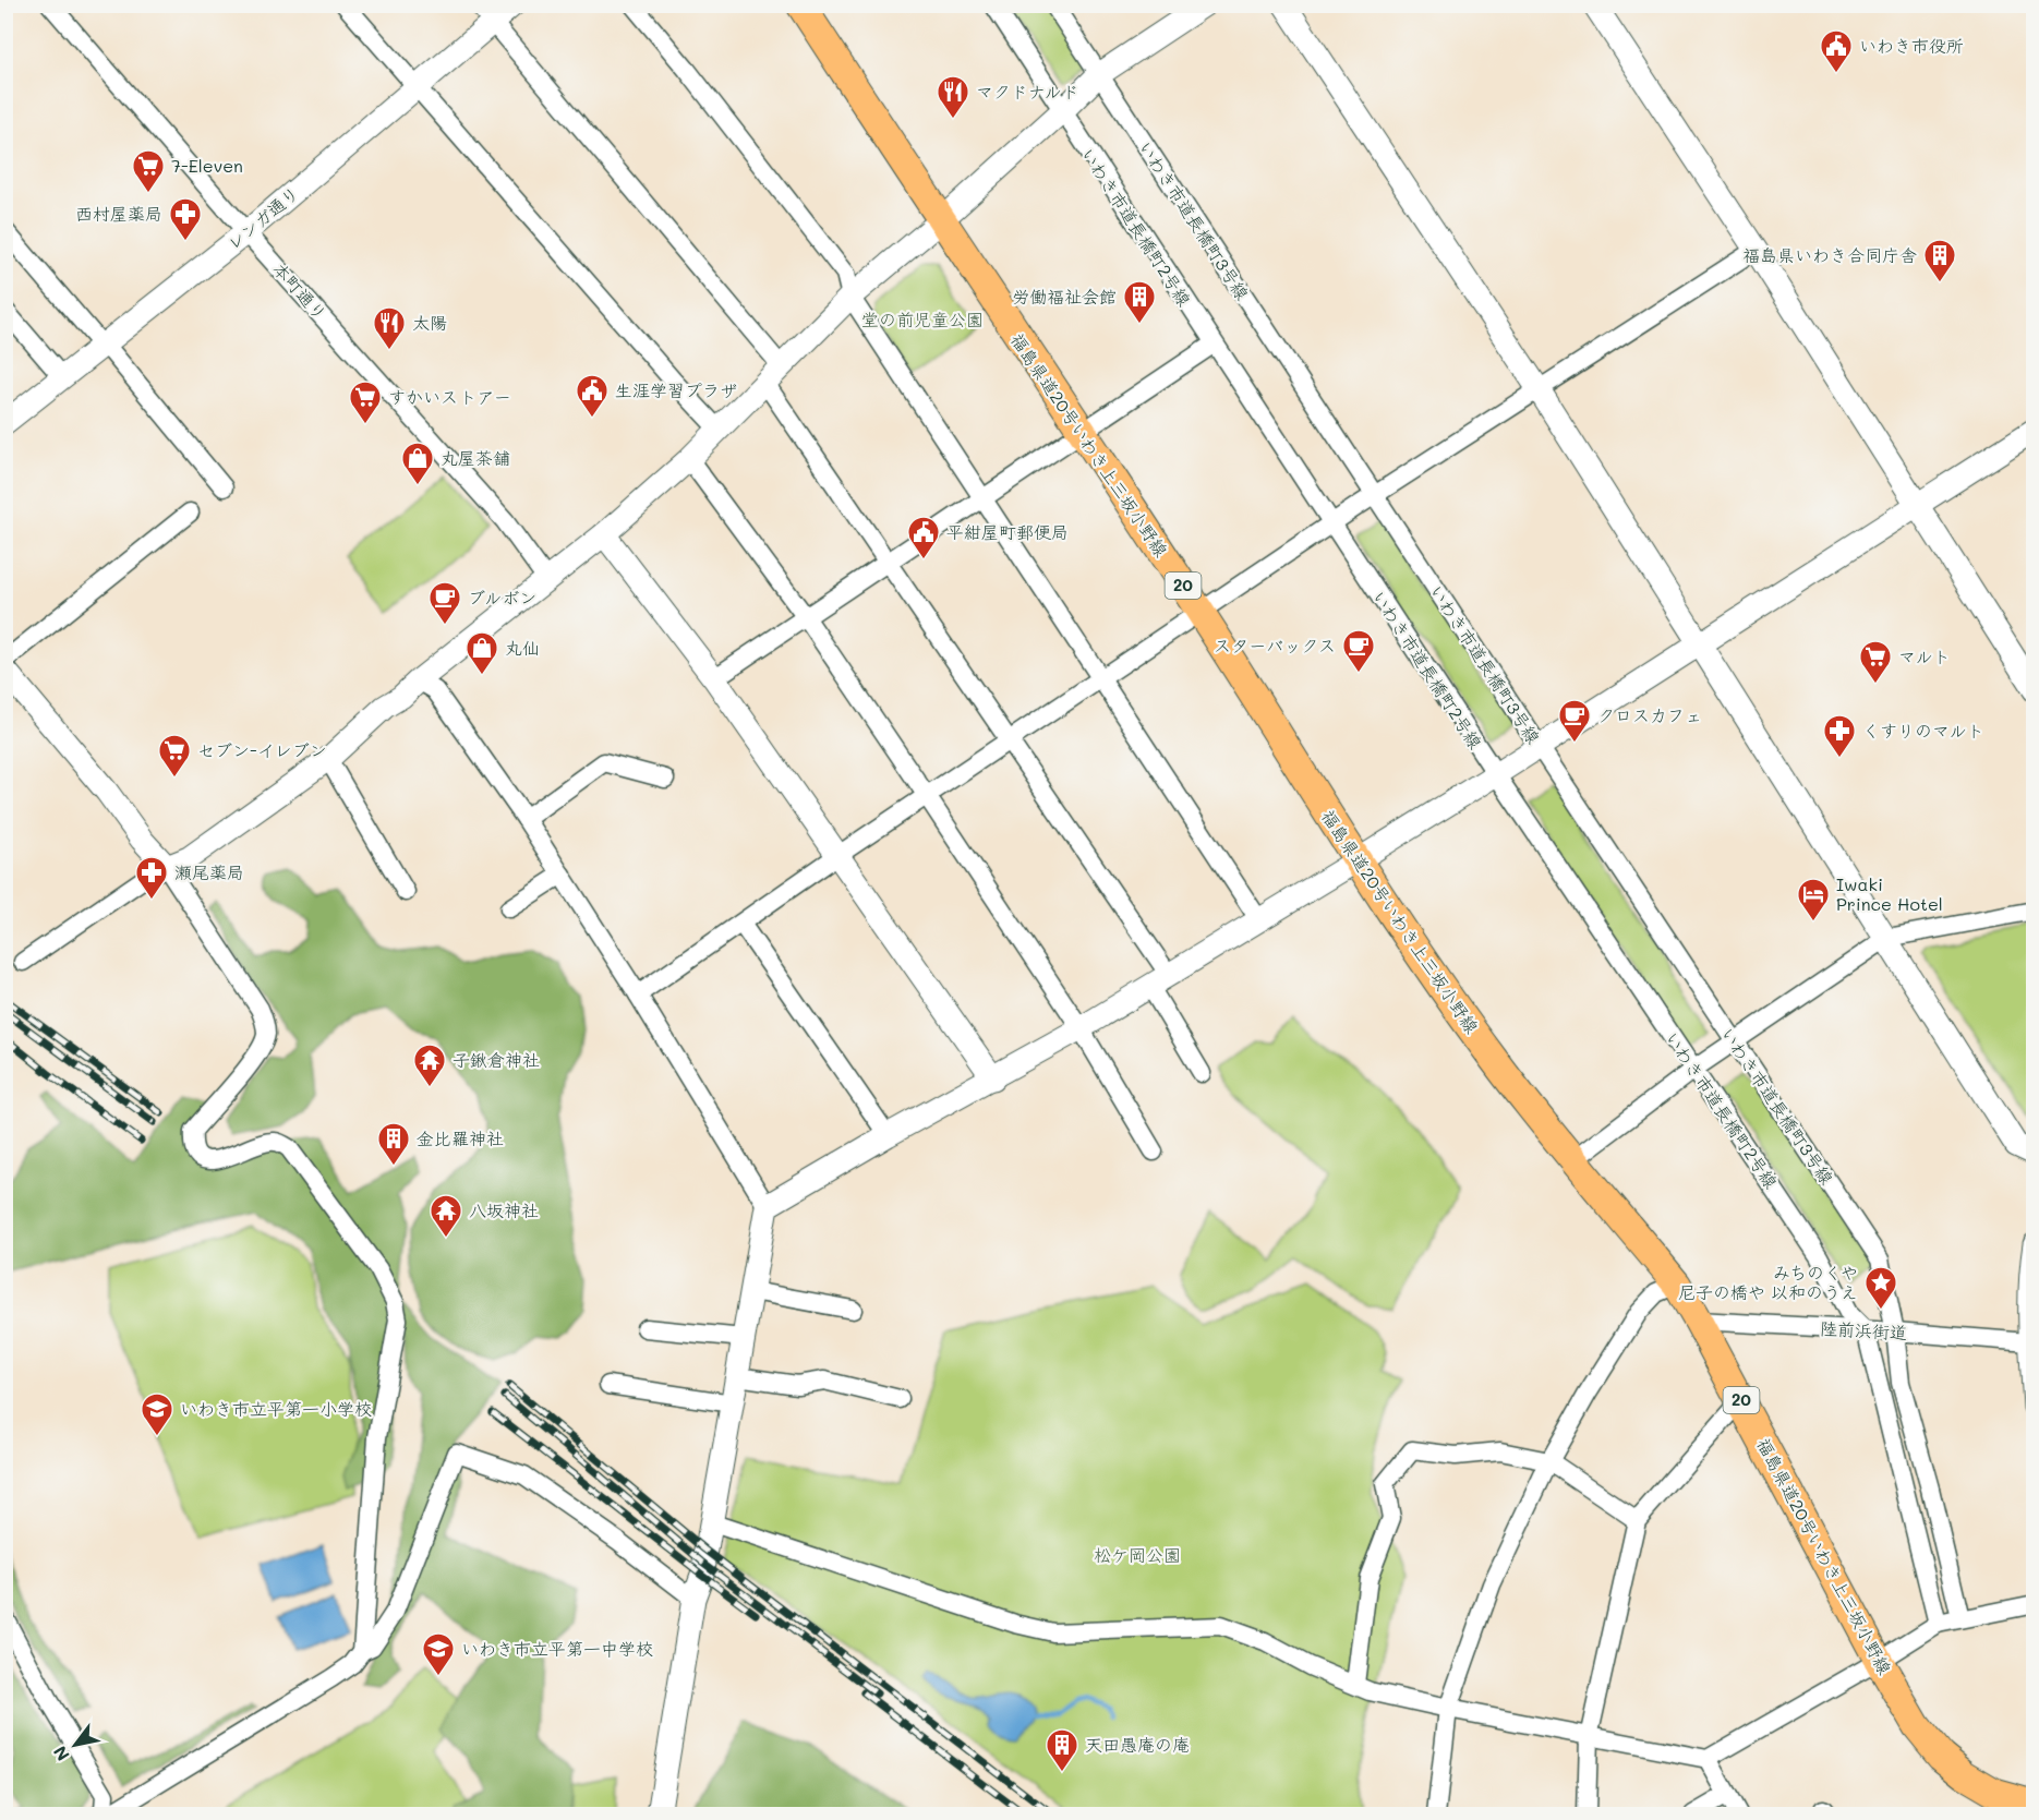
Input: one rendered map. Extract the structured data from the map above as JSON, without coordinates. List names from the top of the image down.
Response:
{
  "streets": {
    "main road": ["福島県道20号いわき上三坂小野線", "20"],
    "street": [
      "レンガ通り",
      "いわき市道長橋町3号線",
      "いわき市道長橋町2号線",
      "本町通り",
      "陸前浜街道"
    ]
  },
  "crossings": [
    ["レンガ通り", "本町通り"],
    ["いわき市道長橋町3号線", "陸前浜街道"],
    ["いわき市道長橋町2号線", "陸前浜街道"],
    ["福島県道20号いわき上三坂小野線", "陸前浜街道"]
  ],
  "parks": ["堂の前児童公園", "松ケ岡公園"],
  "places": {
    "public building": ["いわき市役所", "生涯学習プラザ", "平紺屋町郵便局"],
    "restaurant": ["マクドナルド", "太陽"],
    "supermarket": [
      "7-Eleven",
      "すかいストアー",
      "マルト",
      "セブン-イレブン"
    ],
    "pharmacy": ["西村屋薬局", "くすりのマルト", "瀬尾薬局"],
    "building": [
      "福島県いわき合同庁舎",
      "労働福祉会館",
      "金比羅神社",
      "天田愚庵の庵"
    ],
    "shop": ["丸屋茶舗", "丸仙"],
    "cafe": ["ブルボン", "スターバックス", "クロスカフェ"],
    "hotel": ["Iwaki Prince Hotel"],
    "temple": ["子鍬倉神社", "八坂神社"],
    "place": ["みちのくや 尼子の橋や 以和のうえ"],
    "school or university": ["いわき市立平第一小学校", "いわき市立平第一中学校"]
  },
  "north": "bottom left"
}
